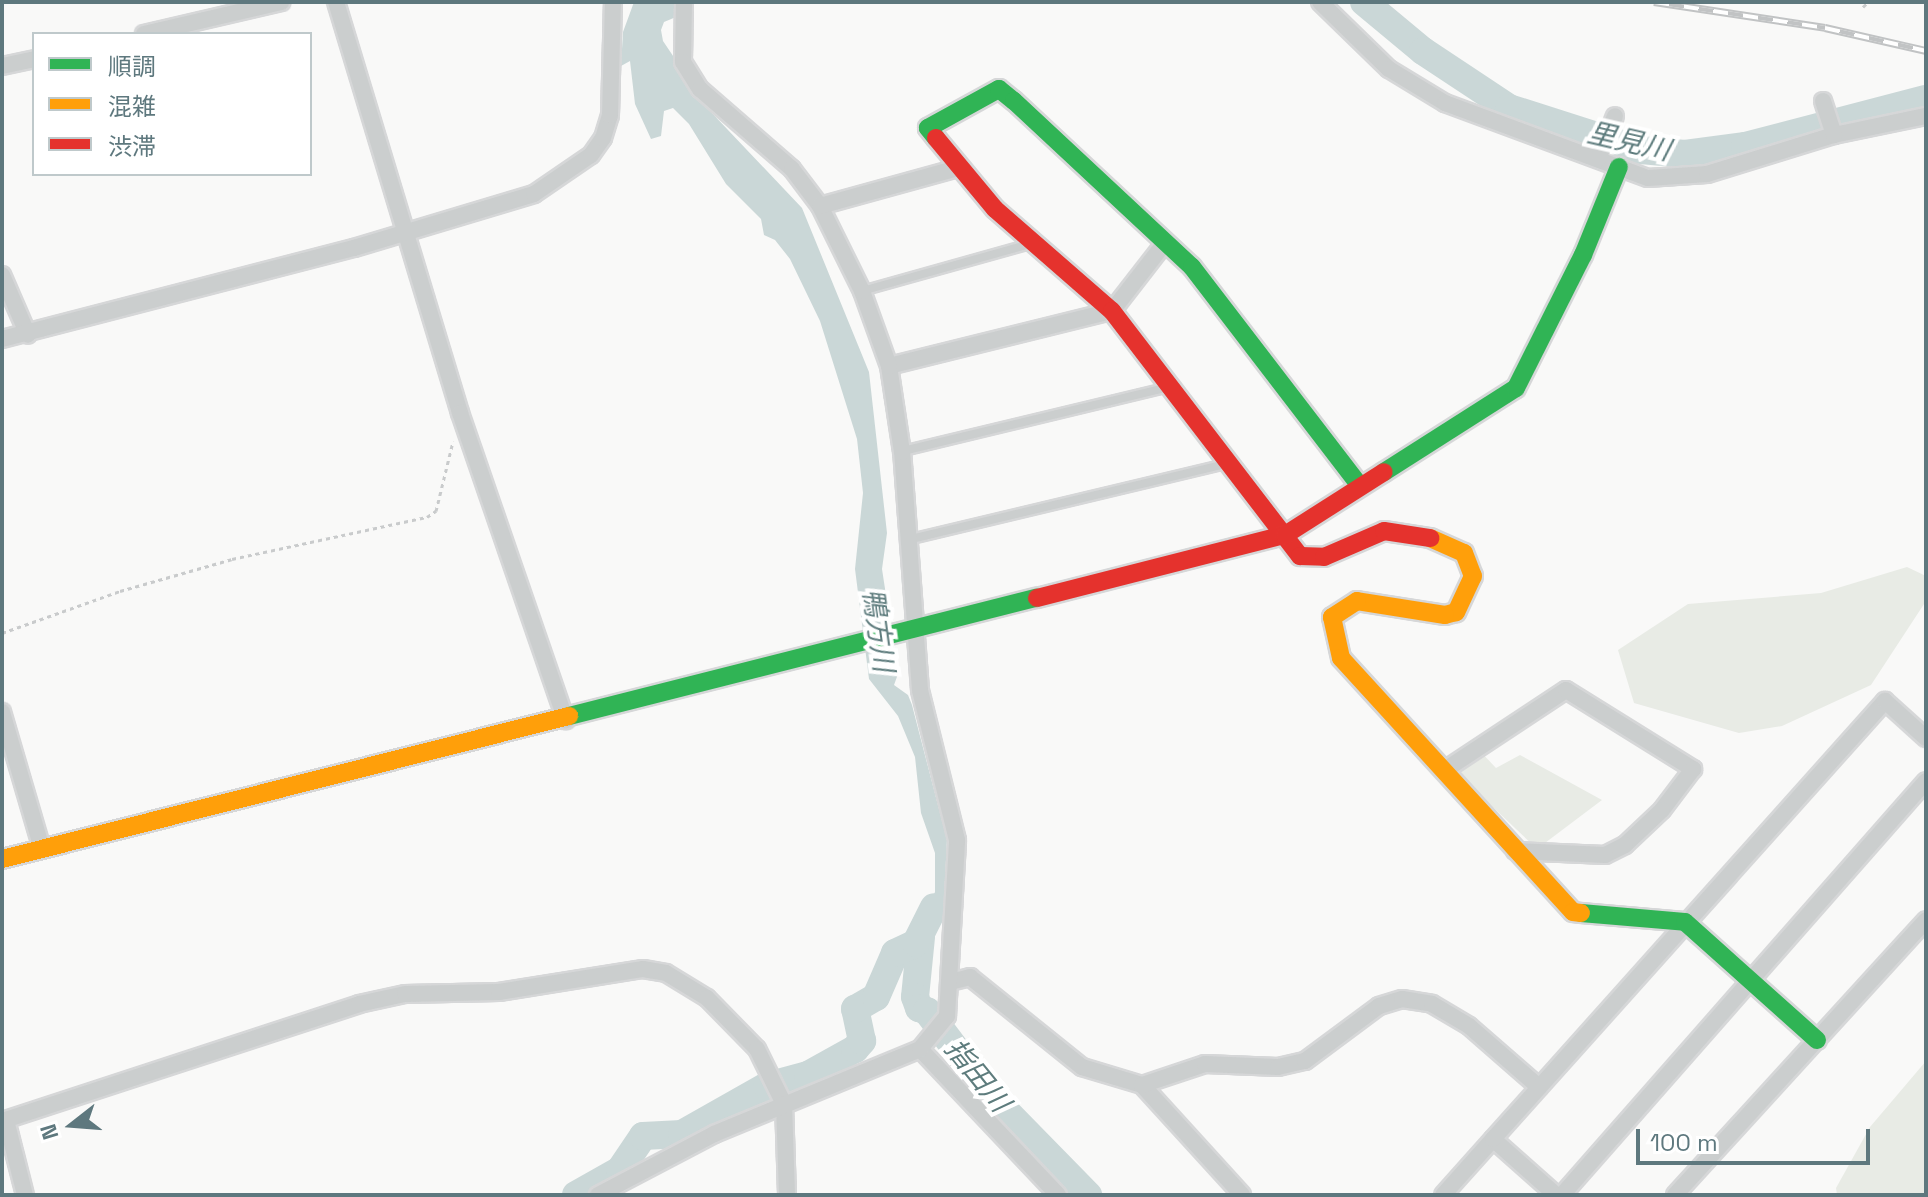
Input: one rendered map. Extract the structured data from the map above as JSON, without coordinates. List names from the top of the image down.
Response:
{
  "water": ["里見川", "鴨方川", "指田川"],
  "legend": ["順調", "混雑", "渋滞"],
  "scale_bar": "100 m",
  "north": "left"
}
